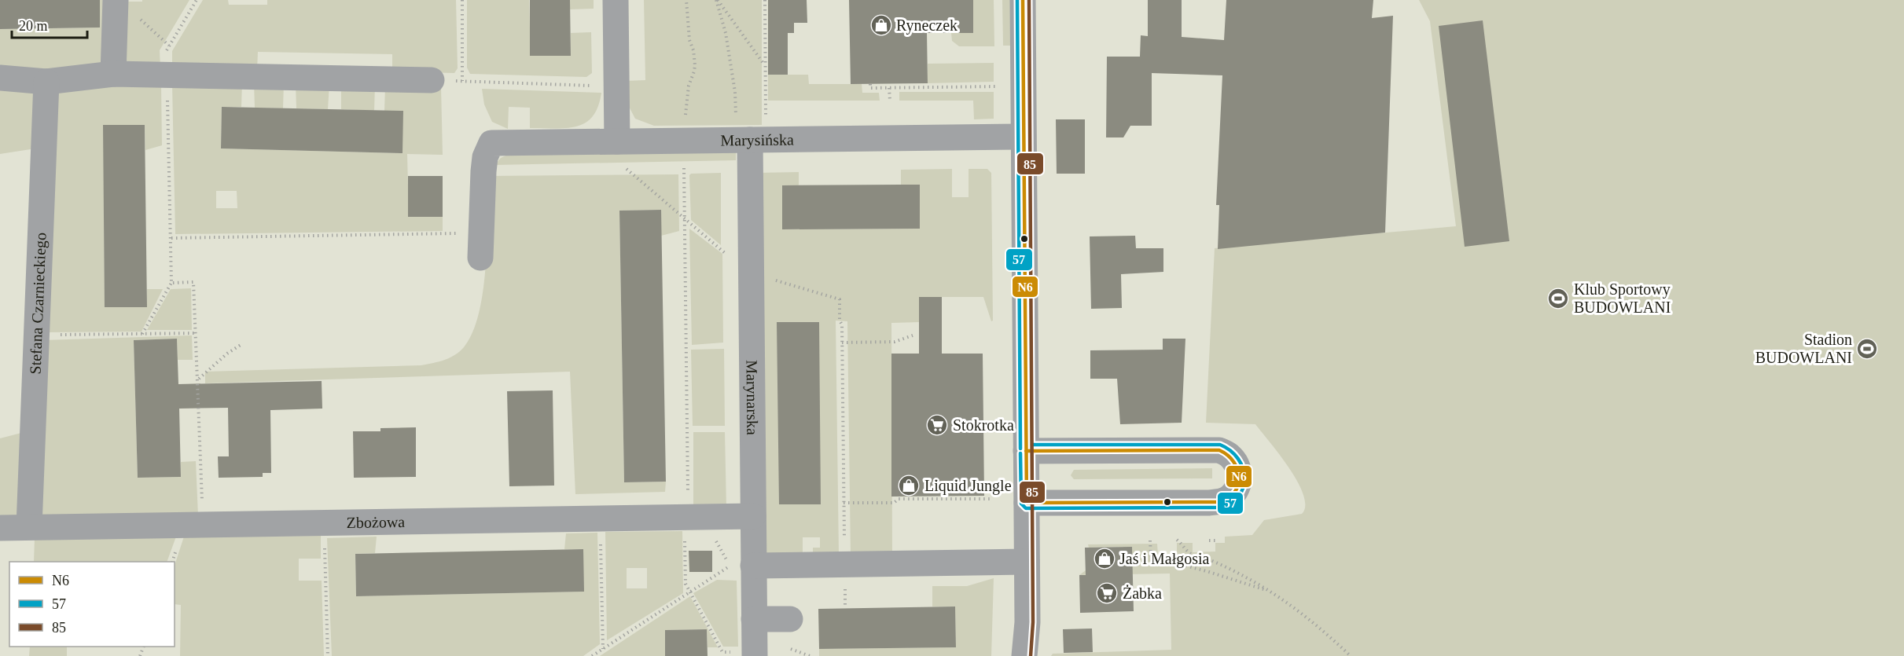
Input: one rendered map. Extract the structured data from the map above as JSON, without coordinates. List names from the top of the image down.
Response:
{
  "streets": {
    "street": [
      "Marysińska",
      "Stefana Czarnieckiego",
      "Marynarska",
      "Zbożowa"
    ]
  },
  "crossings": [
    ["Marysińska", "Marynarska"],
    ["Stefana Czarnieckiego", "Zbożowa"],
    ["Marynarska", "Zbożowa"]
  ],
  "places": {
    "shop": ["Ryneczek", "Liquid Jungle", "Jaś i Małgosia"],
    "sports": ["Klub Sportowy BUDOWLANI", "Stadion BUDOWLANI"],
    "supermarket": ["Stokrotka", "Żabka"]
  },
  "lines": ["transit line N6", "transit line 57", "transit line 85"],
  "legend": ["N6", "57", "85"],
  "scale_bar": "20 m"
}
